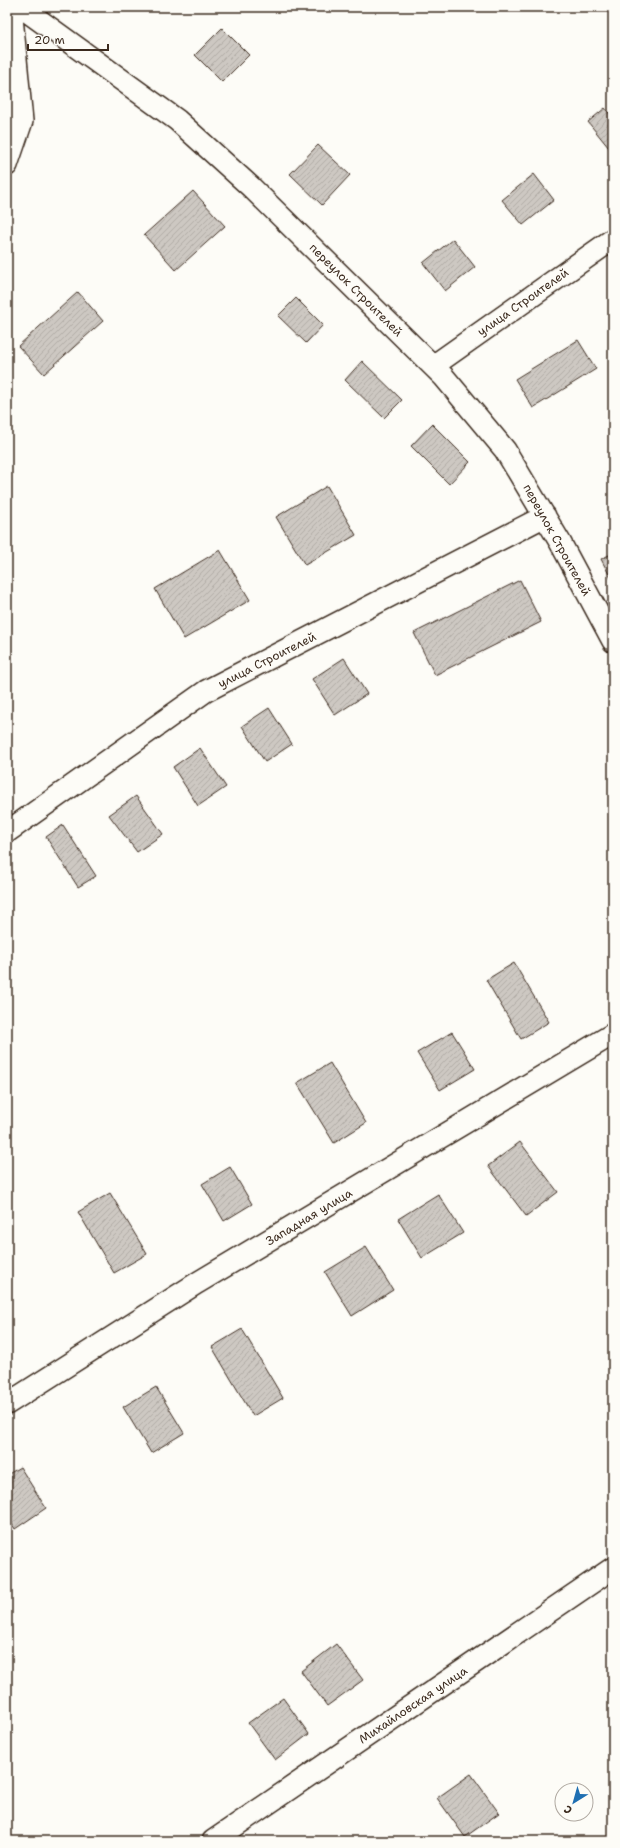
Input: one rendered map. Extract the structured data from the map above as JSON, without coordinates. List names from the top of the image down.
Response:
{
  "streets": {
    "street": [
      "переулок Строителей",
      "улица Строителей",
      "Западная улица",
      "Михайловская улица"
    ]
  },
  "crossings": [
    ["переулок Строителей", "улица Строителей"]
  ],
  "scale_bar": "20 m",
  "north": "bottom left"
}
